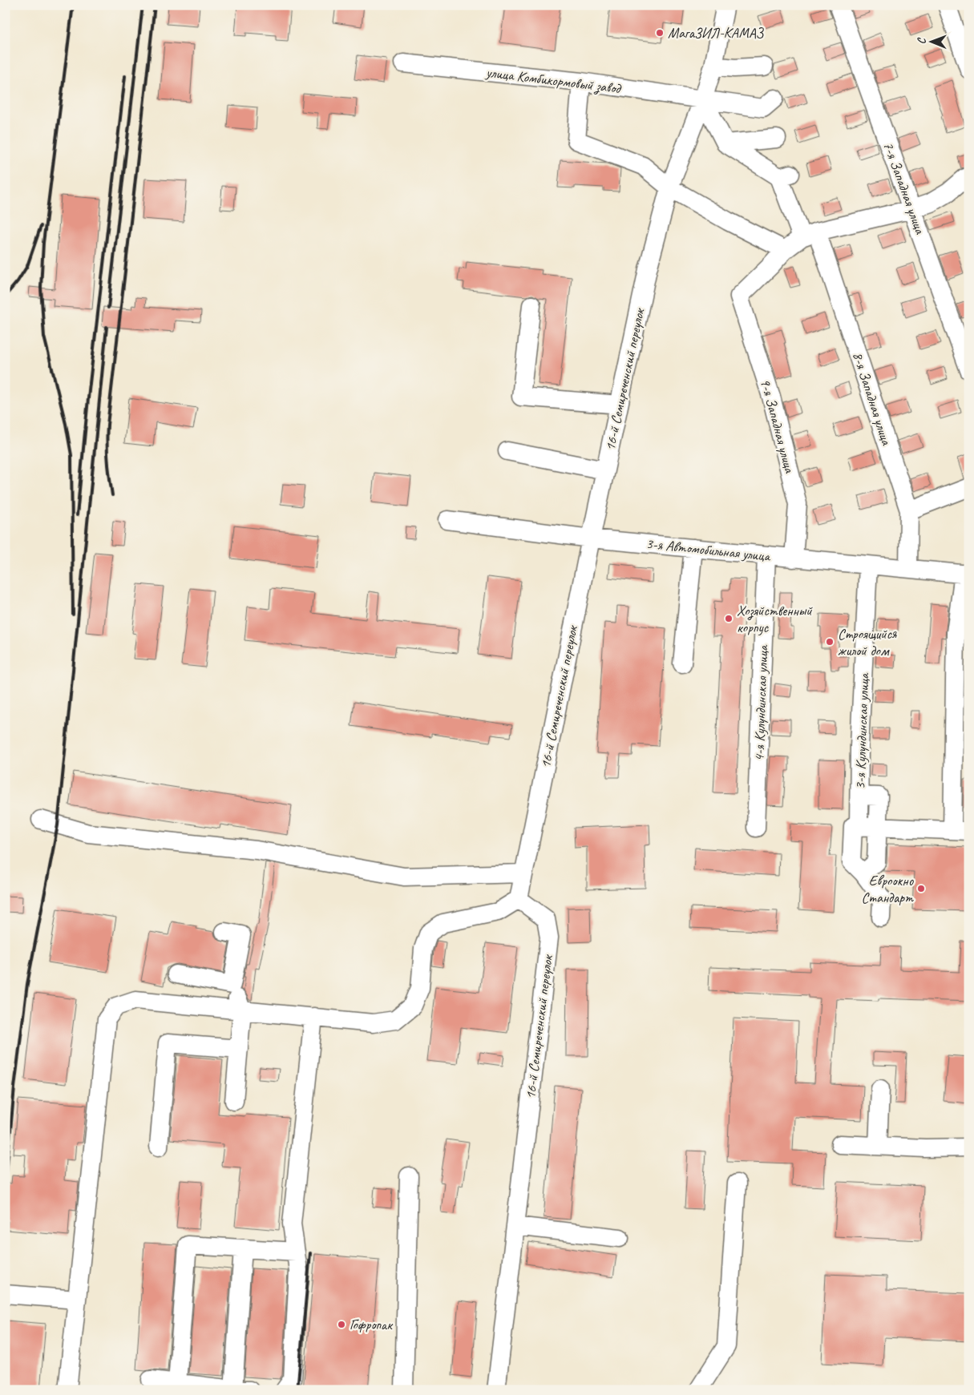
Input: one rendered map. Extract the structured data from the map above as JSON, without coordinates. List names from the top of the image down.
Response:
{
  "streets": {
    "street": [
      "улица Комбикормовый завод",
      "7-я Западная улица",
      "16-й Семиреченский переулок",
      "8-я Западная улица",
      "9-я Западная улица",
      "3-я Автомобильная улица",
      "4-я Кулундинская улица",
      "3-я Кулундинская улица"
    ]
  },
  "crossings": [
    ["улица Комбикормовый завод", "16-й Семиреченский переулок"],
    ["16-й Семиреченский переулок", "3-я Автомобильная улица"],
    ["8-я Западная улица", "3-я Автомобильная улица"],
    ["9-я Западная улица", "3-я Автомобильная улица"],
    ["3-я Автомобильная улица", "4-я Кулундинская улица"],
    ["3-я Автомобильная улица", "3-я Кулундинская улица"]
  ],
  "places": [
    "МагаЗИЛ-КАМАЗ",
    "Хозяйственный корпус",
    "Строящийся жилой дом",
    "Евроокно Стандарт",
    "Гофропак"
  ],
  "north": "left"
}
